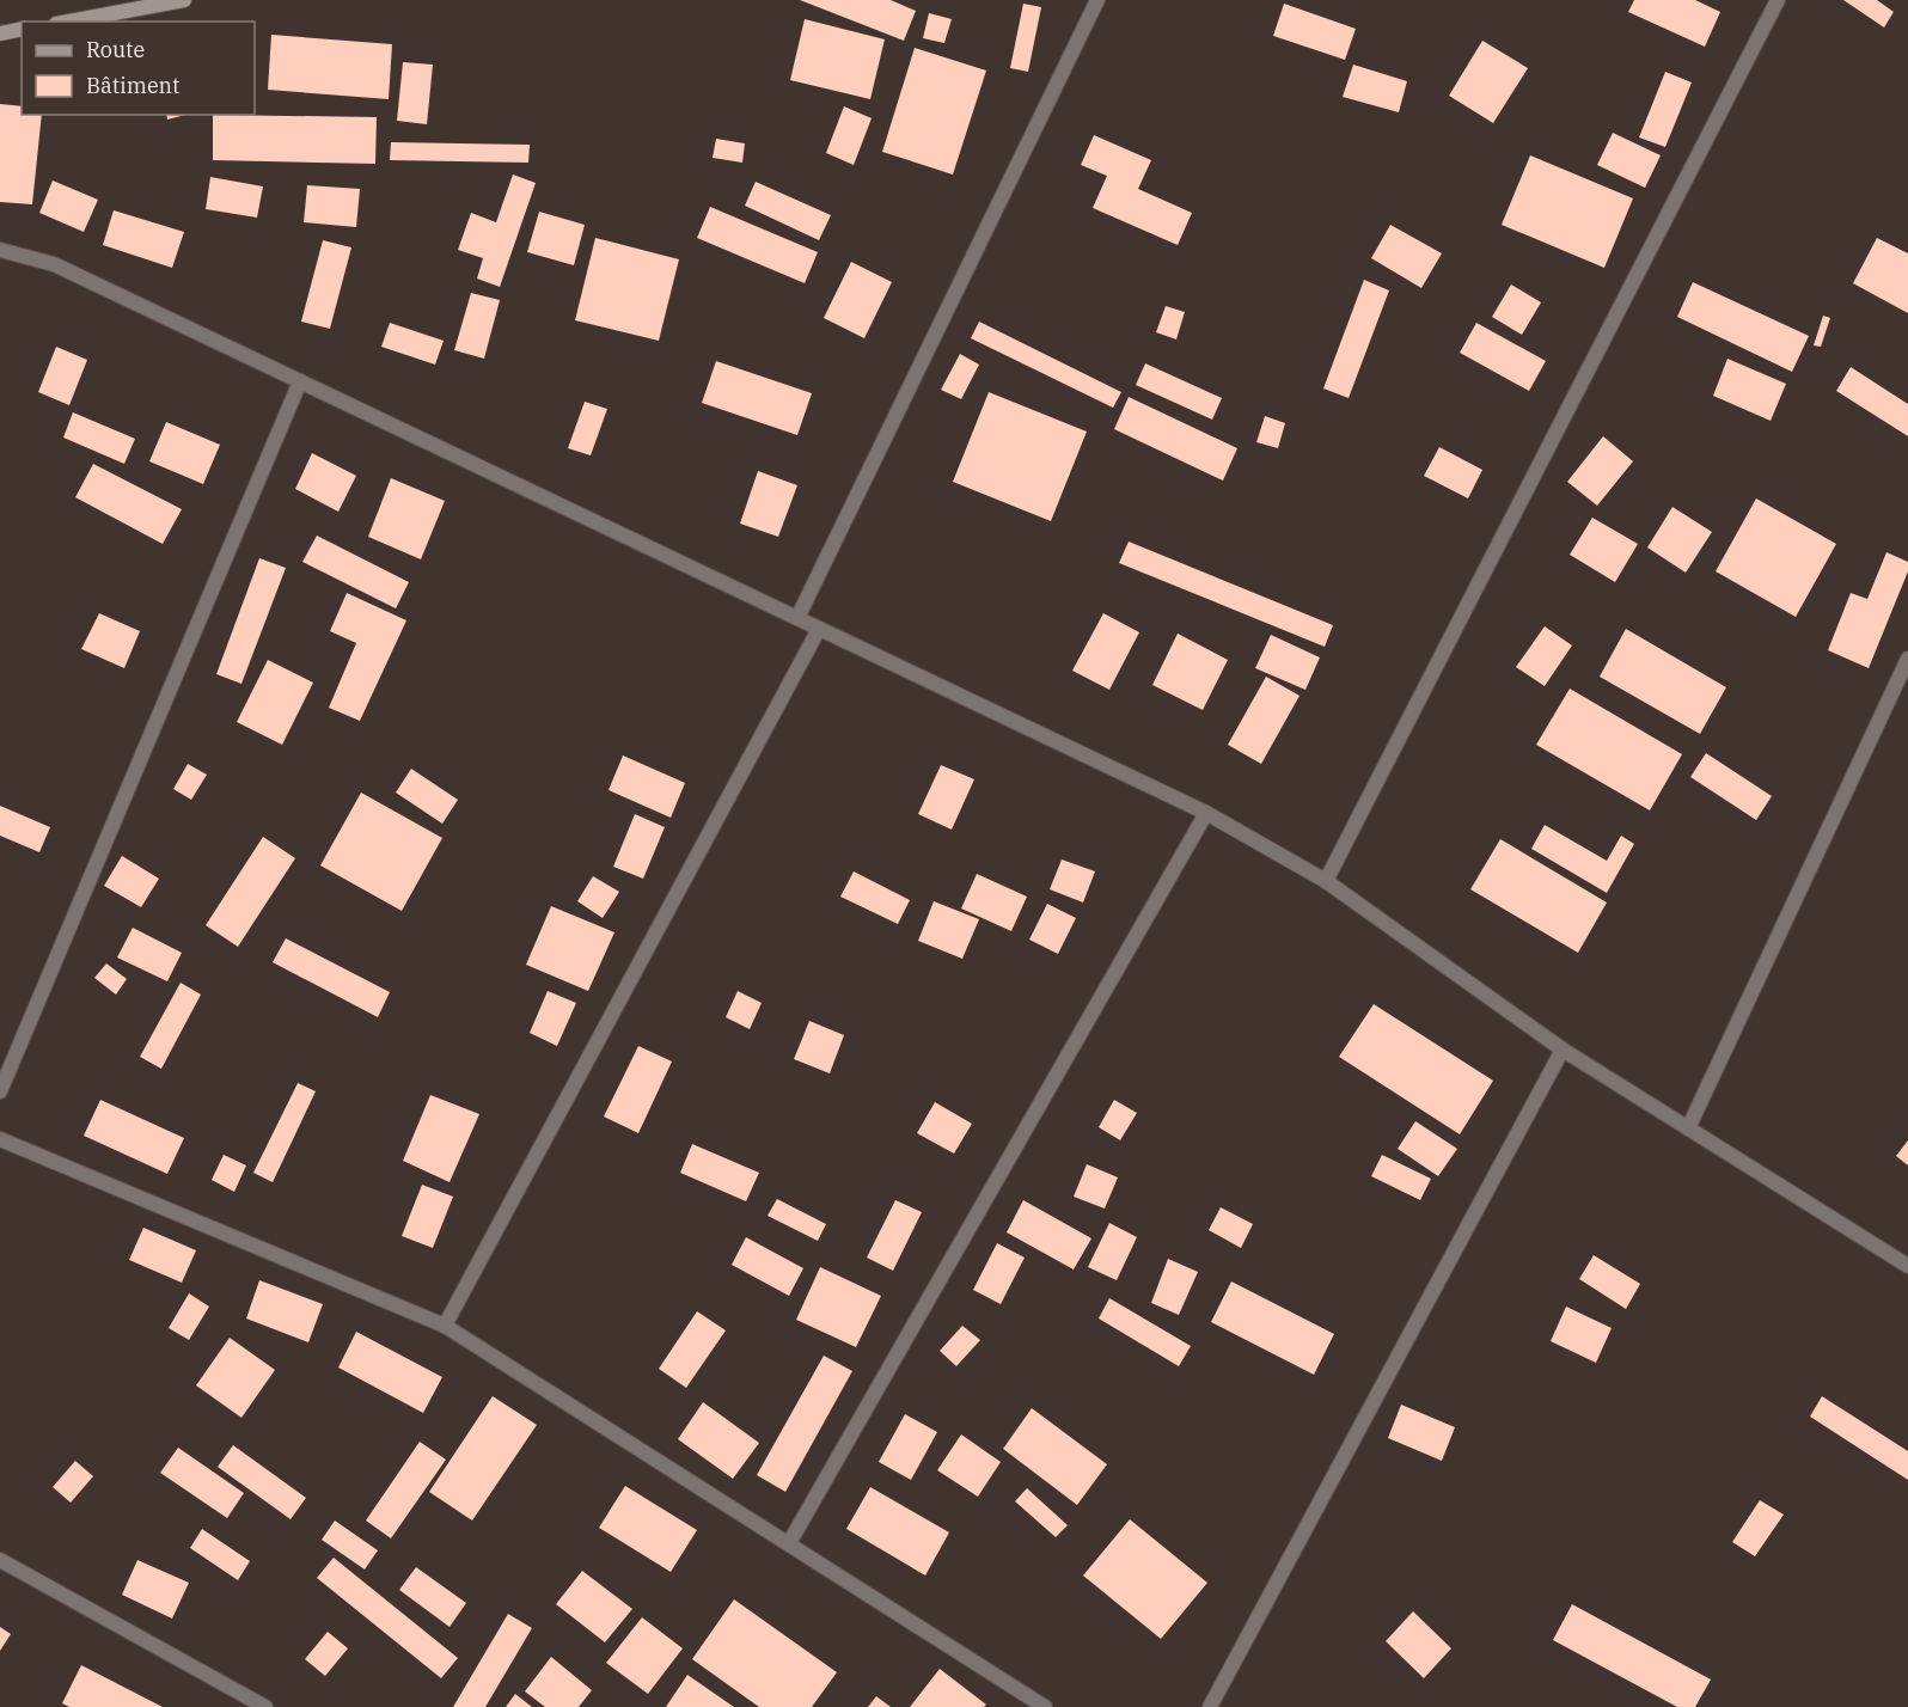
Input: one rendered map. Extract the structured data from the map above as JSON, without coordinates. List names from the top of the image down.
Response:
{
  "legend": ["Route", "Bâtiment"]
}
